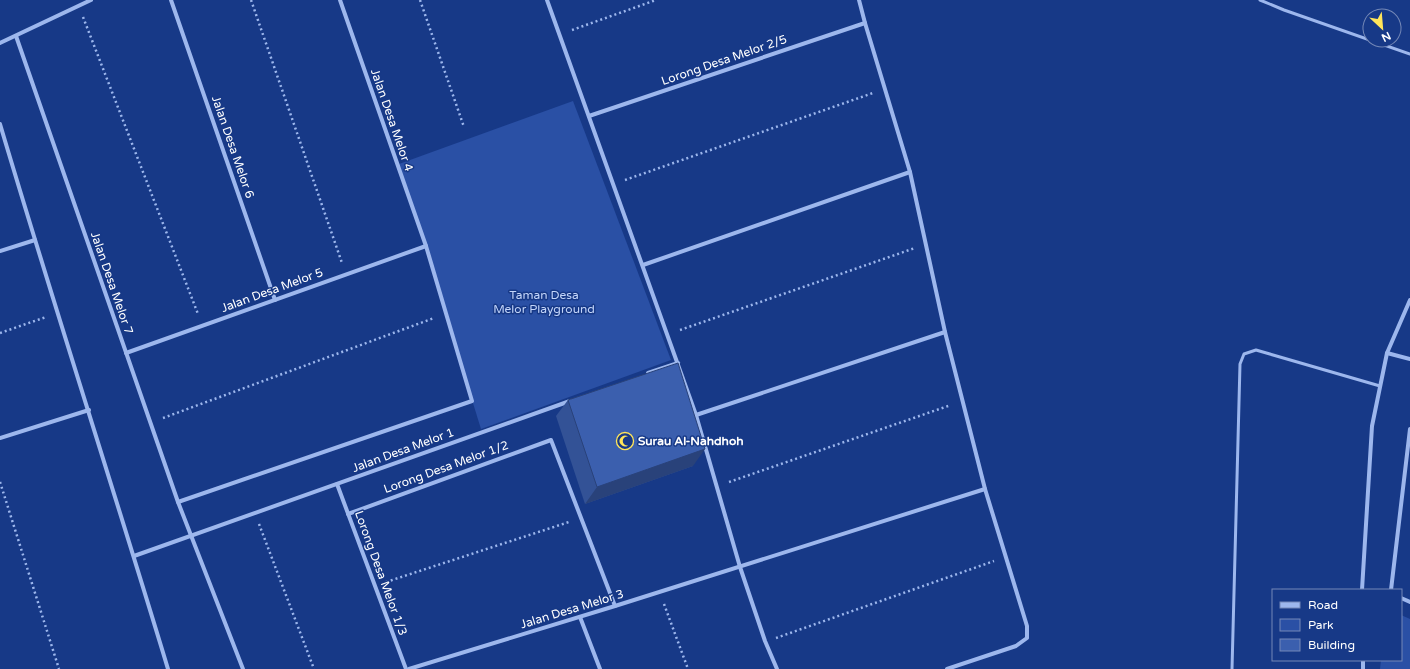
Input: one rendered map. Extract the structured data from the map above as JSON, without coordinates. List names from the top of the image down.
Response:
{
  "streets": {
    "street": [
      "Lorong Desa Melor 2/5",
      "Jalan Desa Melor 4",
      "Jalan Desa Melor 6",
      "Jalan Desa Melor 7",
      "Jalan Desa Melor 5",
      "Jalan Desa Melor 1",
      "Lorong Desa Melor 1/2",
      "Lorong Desa Melor 1/3",
      "Jalan Desa Melor 3"
    ]
  },
  "crossings": [
    ["Jalan Desa Melor 4", "Jalan Desa Melor 7"],
    ["Jalan Desa Melor 4", "Jalan Desa Melor 5"],
    ["Jalan Desa Melor 6", "Jalan Desa Melor 5"],
    ["Jalan Desa Melor 7", "Jalan Desa Melor 5"],
    ["Jalan Desa Melor 7", "Jalan Desa Melor 1"],
    ["Jalan Desa Melor 1", "Lorong Desa Melor 1/3"],
    ["Lorong Desa Melor 1/2", "Lorong Desa Melor 1/3"],
    ["Lorong Desa Melor 1/3", "Jalan Desa Melor 3"]
  ],
  "parks": ["Taman Desa Melor Playground"],
  "places": {
    "mosque": ["Surau Al-Nahdhoh"]
  },
  "legend": ["Road", "Park", "Building"],
  "north": "bottom right"
}
